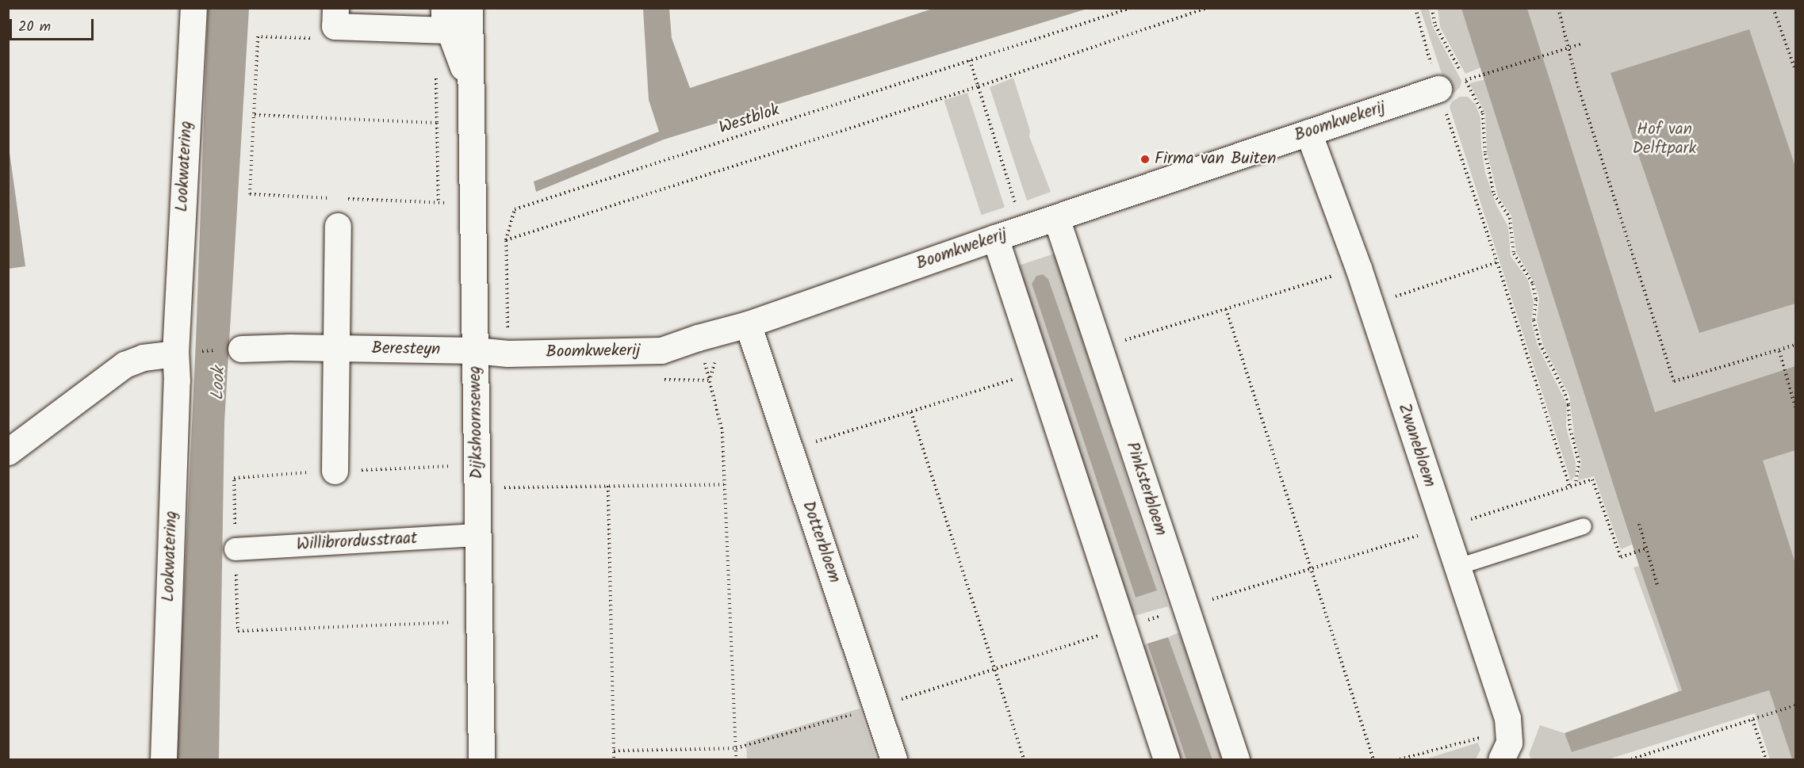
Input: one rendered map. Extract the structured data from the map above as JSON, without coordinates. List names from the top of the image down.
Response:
{
  "streets": {
    "street": [
      "Boomkwekerij",
      "Lookwatering",
      "Beresteyn",
      "Dijkshoornseweg",
      "Zwanebloem",
      "Pinksterbloem",
      "Willibrordusstraat",
      "Dotterbloem"
    ],
    "path": ["Westblok"]
  },
  "crossings": [
    ["Westblok", "Boomkwekerij"],
    ["Boomkwekerij", "Beresteyn"],
    ["Boomkwekerij", "Dijkshoornseweg"],
    ["Boomkwekerij", "Zwanebloem"],
    ["Boomkwekerij", "Pinksterbloem"],
    ["Boomkwekerij", "Dotterbloem"],
    ["Beresteyn", "Dijkshoornseweg"],
    ["Dijkshoornseweg", "Willibrordusstraat"]
  ],
  "water": ["Look"],
  "parks": ["Hof van Delftpark"],
  "places": ["Firma van Buiten"],
  "scale_bar": "20 m"
}
